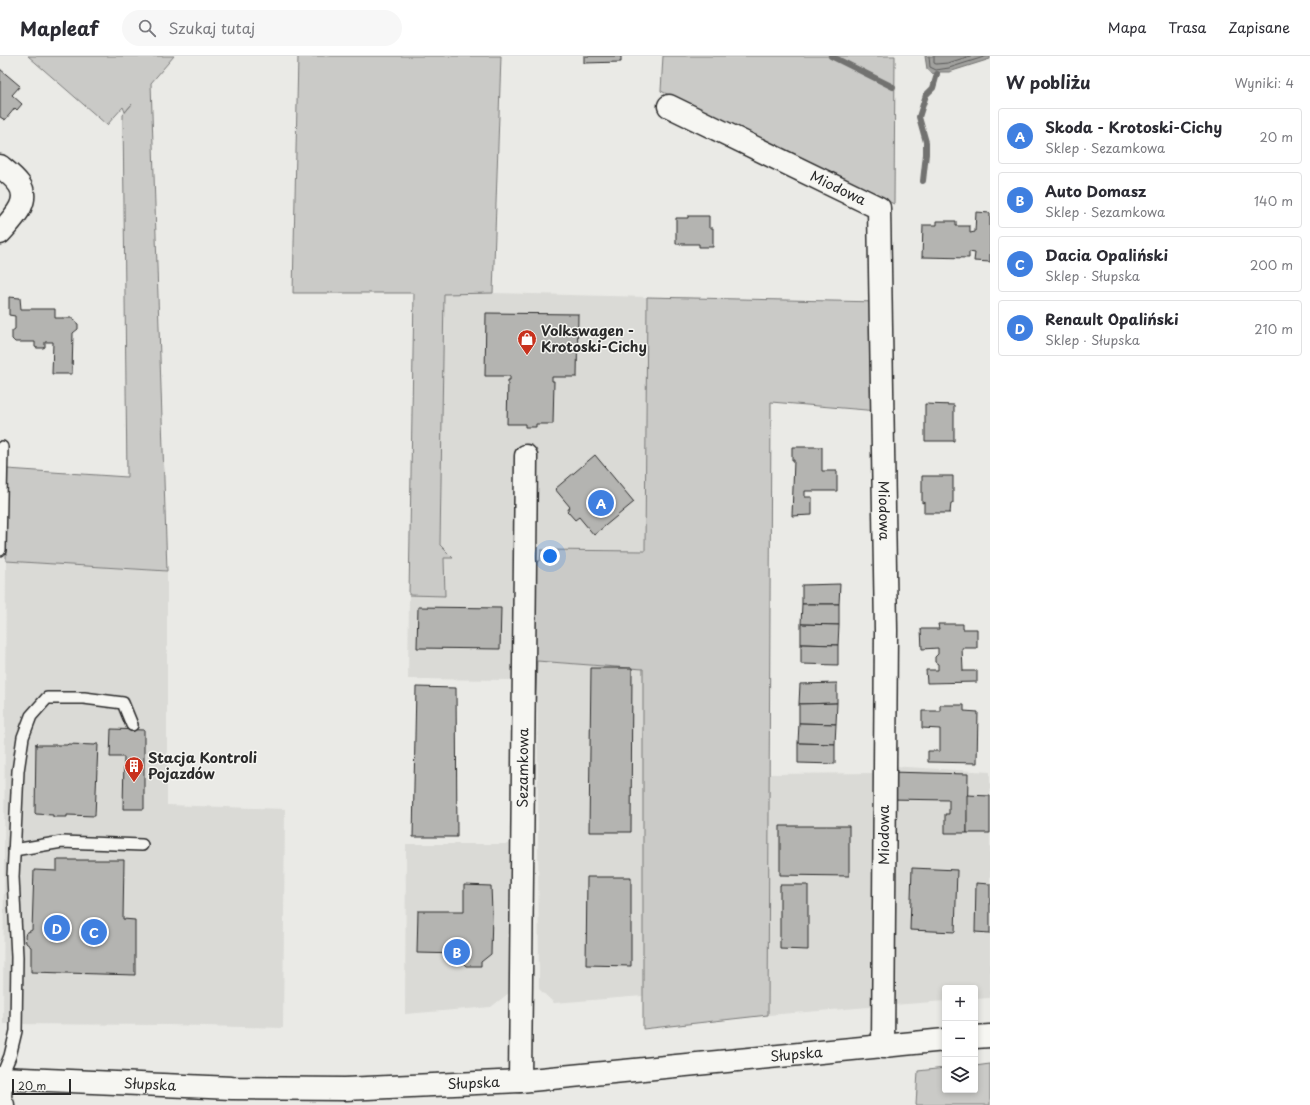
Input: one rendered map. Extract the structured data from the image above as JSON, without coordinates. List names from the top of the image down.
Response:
{
  "streets": {
    "street": ["Miodowa", "Sezamkowa", "Słupska"]
  },
  "crossings": [
    ["Miodowa", "Słupska"],
    ["Sezamkowa", "Słupska"]
  ],
  "places": {
    "shop": ["Volkswagen - Krotoski-Cichy"],
    "building": ["Stacja Kontroli Pojazdów"]
  },
  "scale_bar": "20 m",
  "page": {
    "header": "Mapleaf",
    "search": "Szukaj tutaj",
    "nav": ["Mapa", "Trasa", "Zapisane"],
    "heading": ["W pobliżu", "Wyniki: 4"],
    "list": [
      {
        "mark": "A",
        "name": "Skoda - Krotoski-Cichy",
        "note": "Sklep · Sezamkowa",
        "value": "20 m"
      },
      {
        "mark": "B",
        "name": "Auto Domasz",
        "note": "Sklep · Sezamkowa",
        "value": "140 m"
      },
      {
        "mark": "C",
        "name": "Dacia Opaliński",
        "note": "Sklep · Słupska",
        "value": "200 m"
      },
      {
        "mark": "D",
        "name": "Renault Opaliński",
        "note": "Sklep · Słupska",
        "value": "210 m"
      }
    ],
    "pins": [
      "A",
      "D",
      "C",
      "B"
    ],
    "map_buttons": ["+", "−"],
    "scale": "20 m"
  }
}
